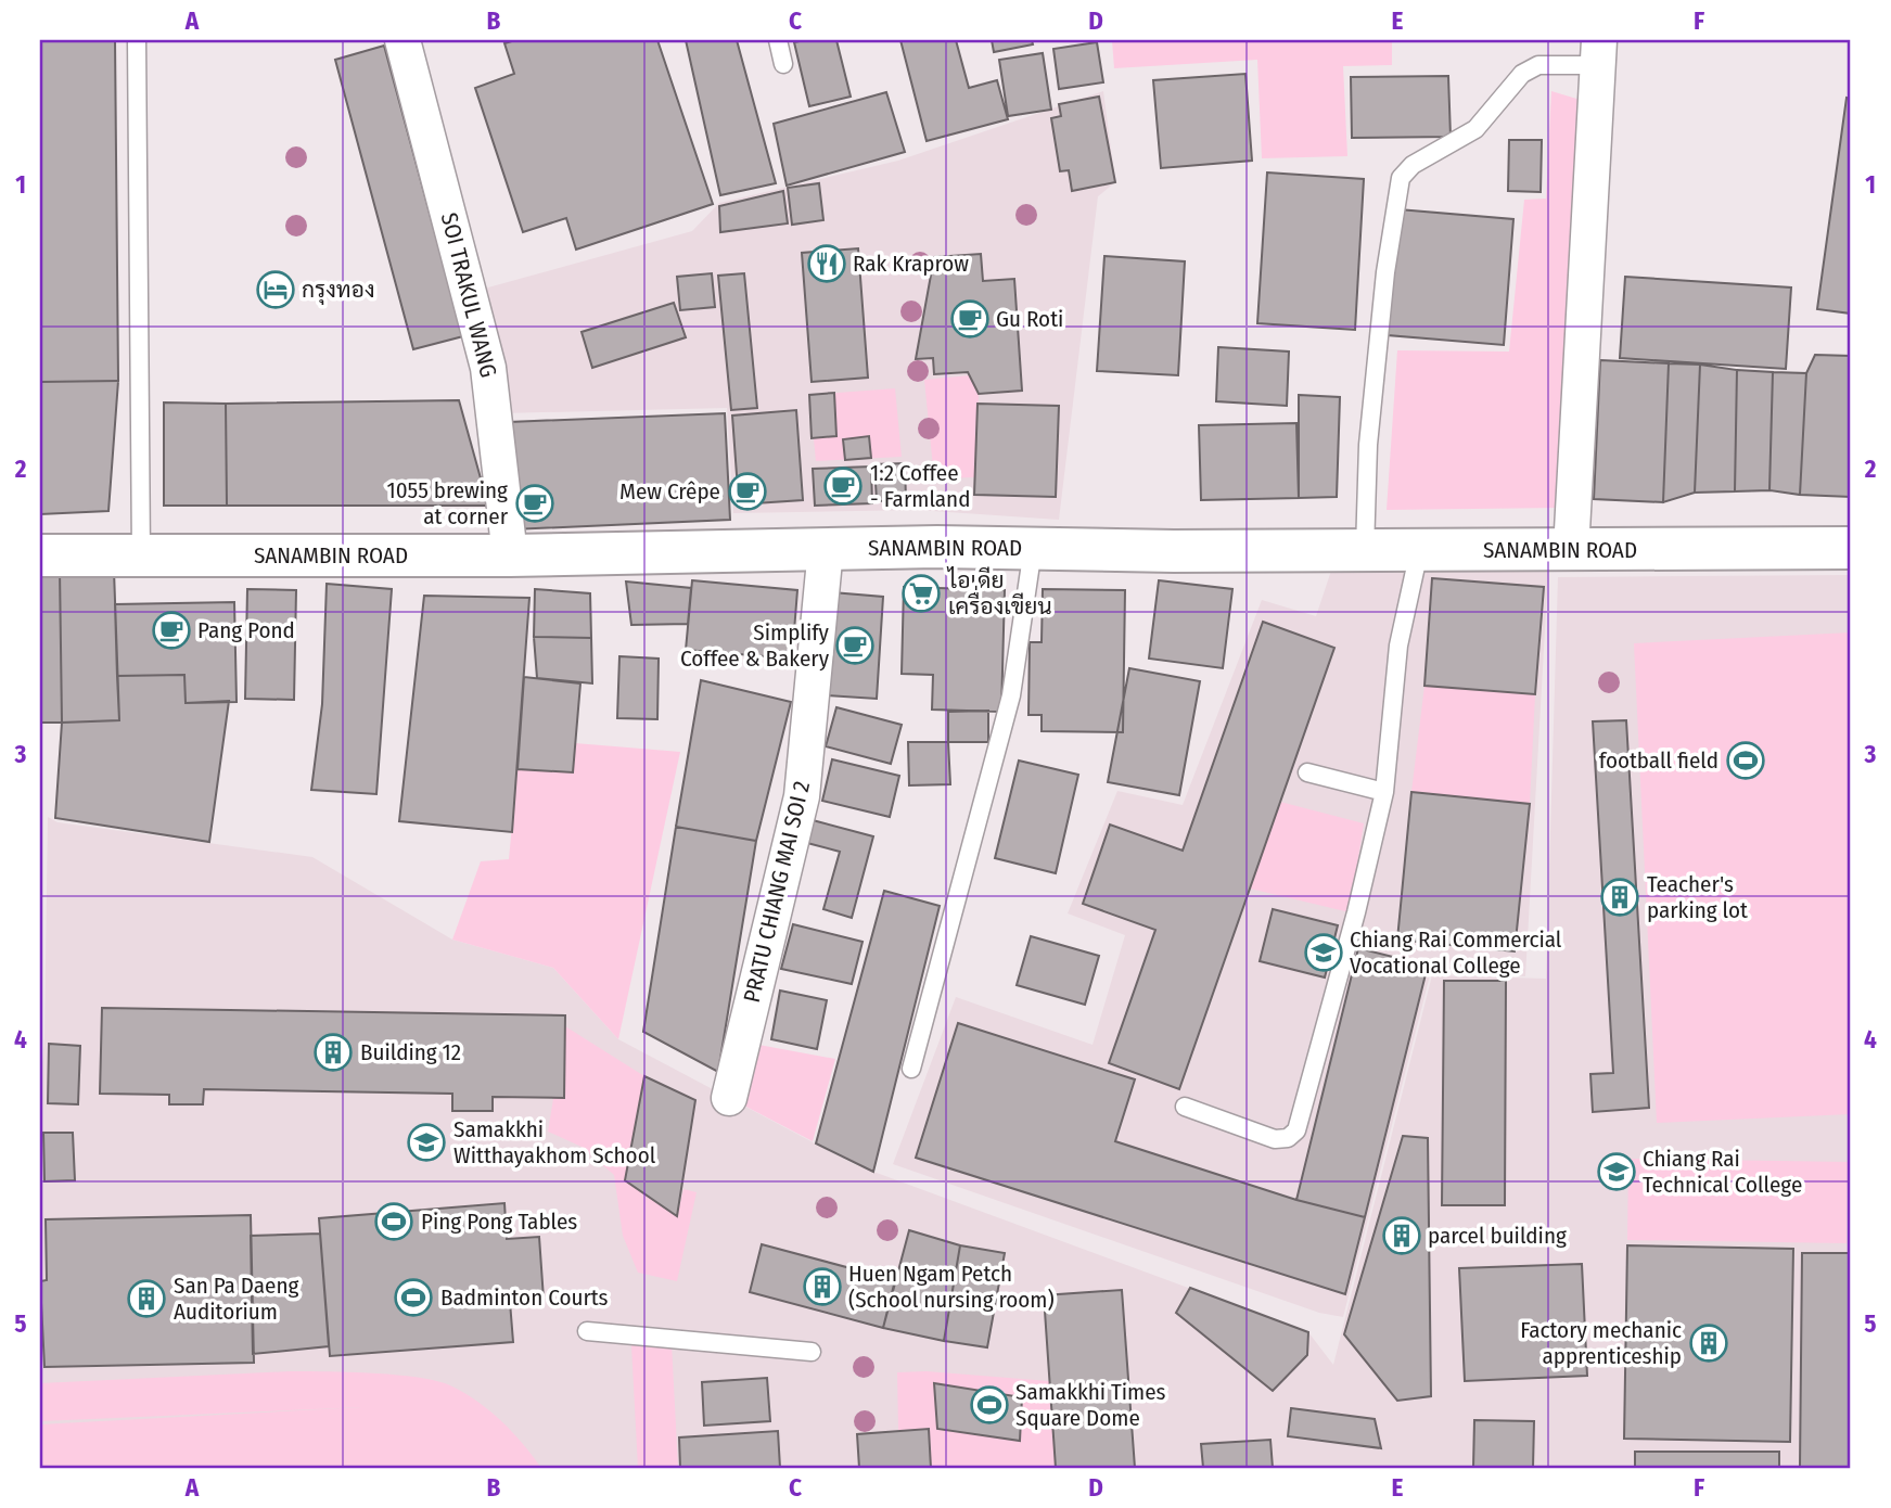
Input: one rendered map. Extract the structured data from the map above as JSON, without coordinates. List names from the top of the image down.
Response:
{
  "streets": {
    "street": ["SOI TRAKUL WANG", "SANAMBIN ROAD", "PRATU CHIANG MAI SOI 2"]
  },
  "crossings": [
    ["SOI TRAKUL WANG", "SANAMBIN ROAD"],
    ["SANAMBIN ROAD", "PRATU CHIANG MAI SOI 2"]
  ],
  "places": {
    "restaurant": ["Rak Kraprow"],
    "hotel": ["กรุงทอง"],
    "cafe": [
      "Gu Roti",
      "1:2 Coffee - Farmland",
      "Mew Crêpe",
      "1055 brewing at corner",
      "Pang Pond",
      "Simplify Coffee & Bakery"
    ],
    "supermarket": ["ไอเดีย เครื่องเขียน"],
    "sports": [
      "football field",
      "Ping Pong Tables",
      "Badminton Courts",
      "Samakkhi Times Square Dome"
    ],
    "building": [
      "Teacher's parking lot",
      "Building 12",
      "parcel building",
      "Huen Ngam Petch (School nursing room)",
      "San Pa Daeng Auditorium",
      "Factory mechanic apprenticeship"
    ],
    "school or university": ["Chiang Rai Commercial Vocational College", "Samakkhi Witthayakhom School", "Chiang Rai Technical College"]
  },
  "grid": {
    "columns": [
      "A",
      "B",
      "C",
      "D",
      "E",
      "F"
    ],
    "rows": [
      "1",
      "2",
      "3",
      "4",
      "5"
    ]
  }
}
